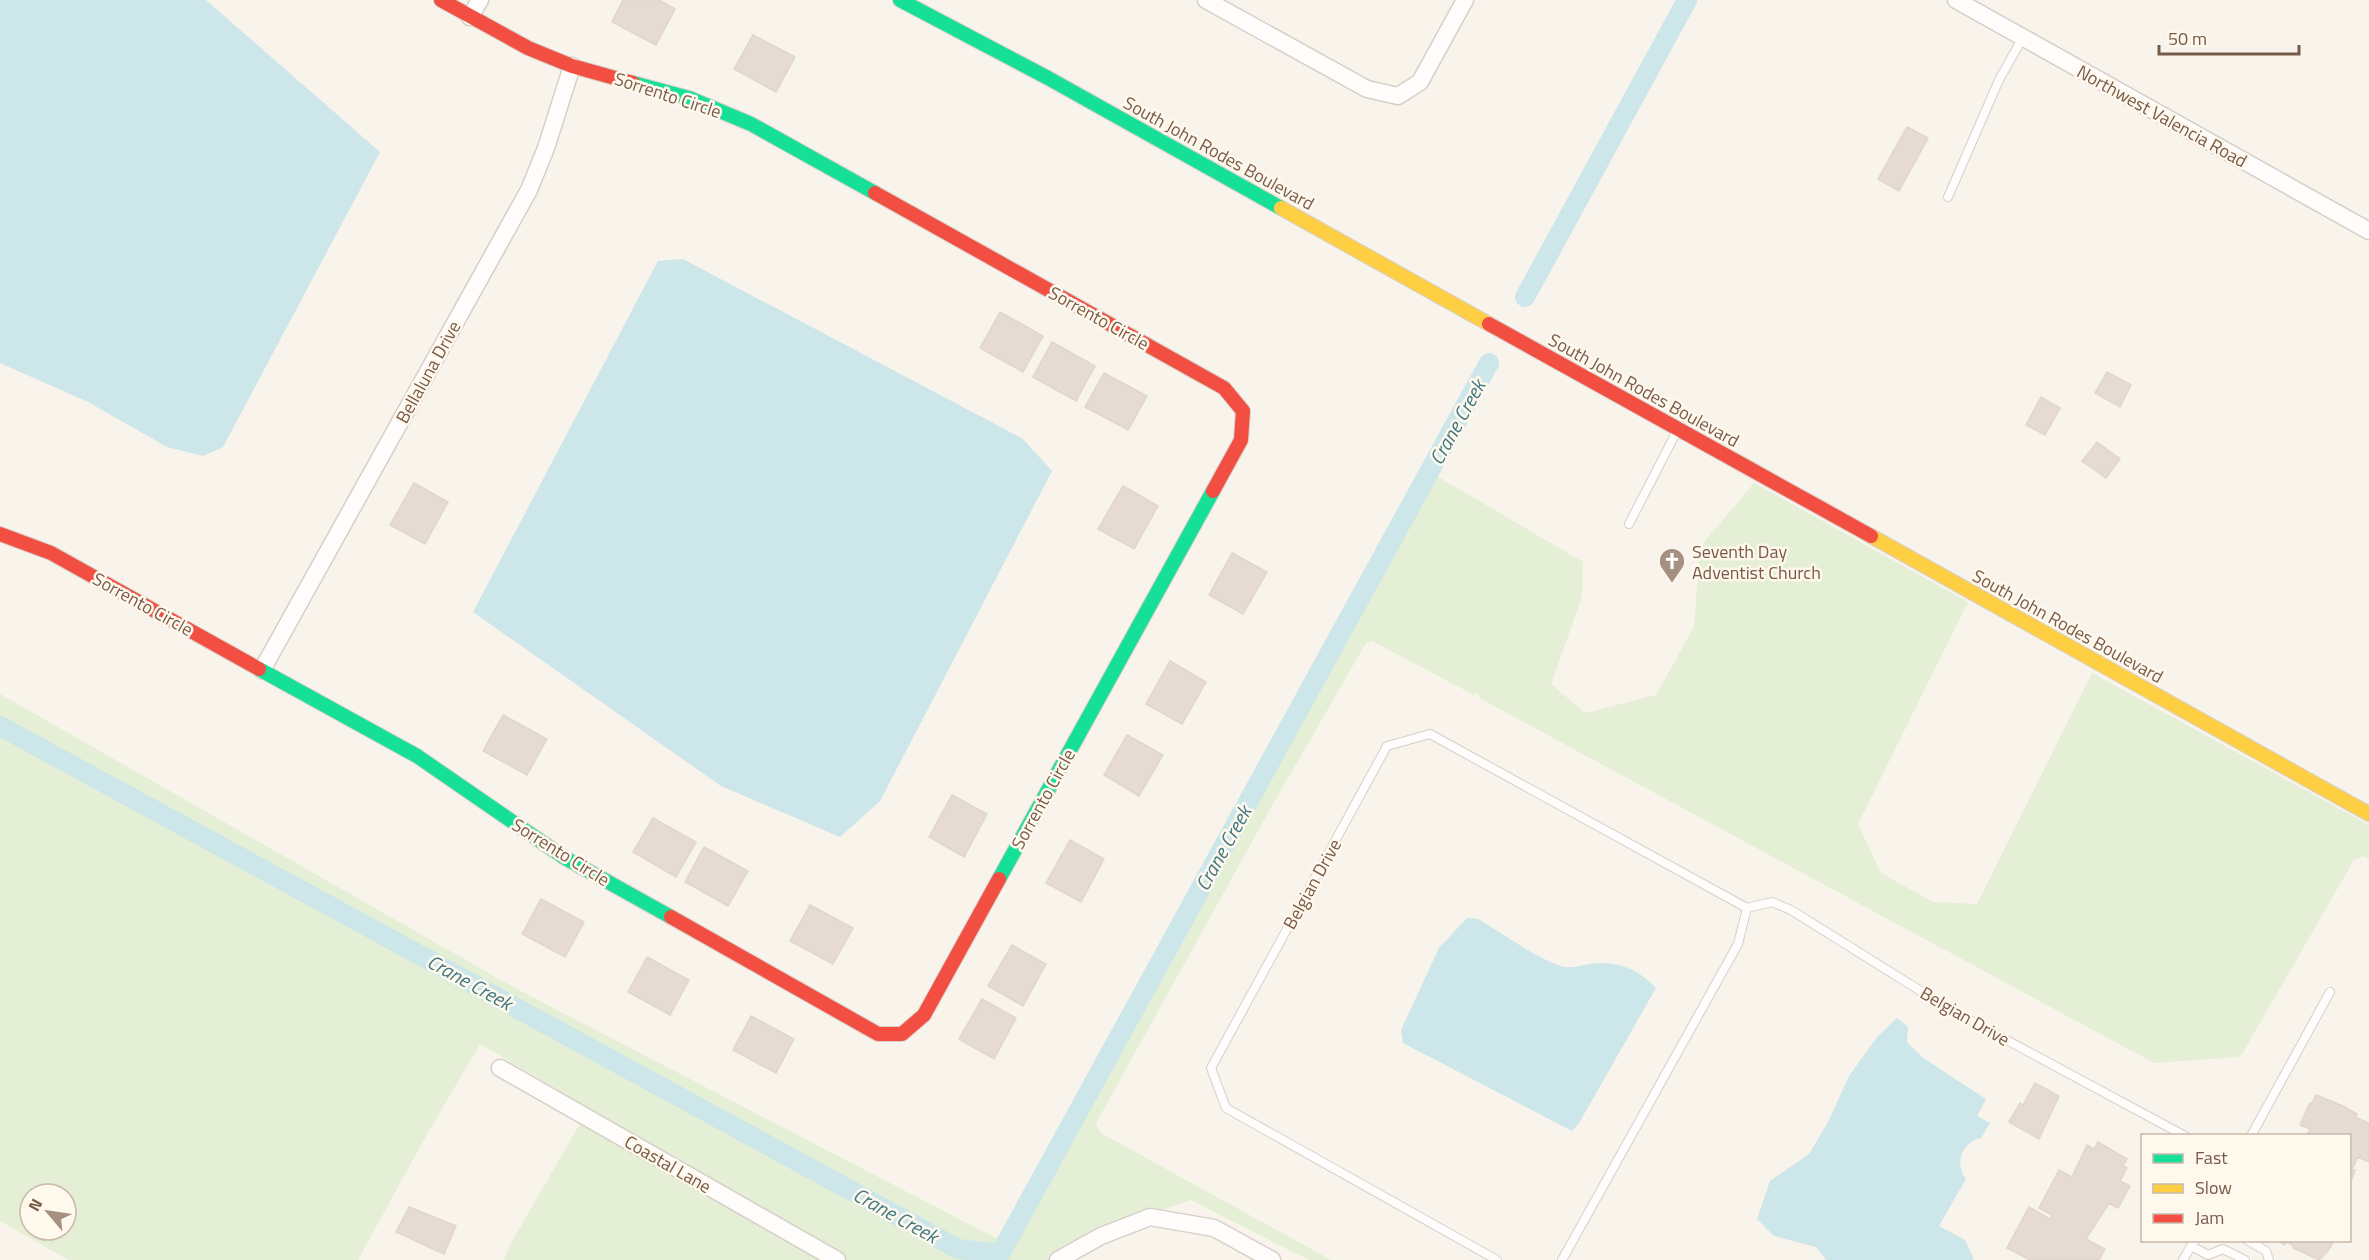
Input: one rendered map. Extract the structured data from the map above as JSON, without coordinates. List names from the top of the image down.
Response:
{
  "streets": {
    "street": [
      "Sorrento Circle",
      "Northwest Valencia Road",
      "South John Rodes Boulevard",
      "Bellaluna Drive",
      "Coastal Lane"
    ],
    "lane": ["Belgian Drive"]
  },
  "crossings": [
    ["Sorrento Circle", "Bellaluna Drive"]
  ],
  "water": ["Crane Creek"],
  "places": {
    "church": ["Seventh Day Adventist Church"]
  },
  "legend": ["Fast", "Slow", "Jam"],
  "scale_bar": "50 m",
  "north": "top left"
}
